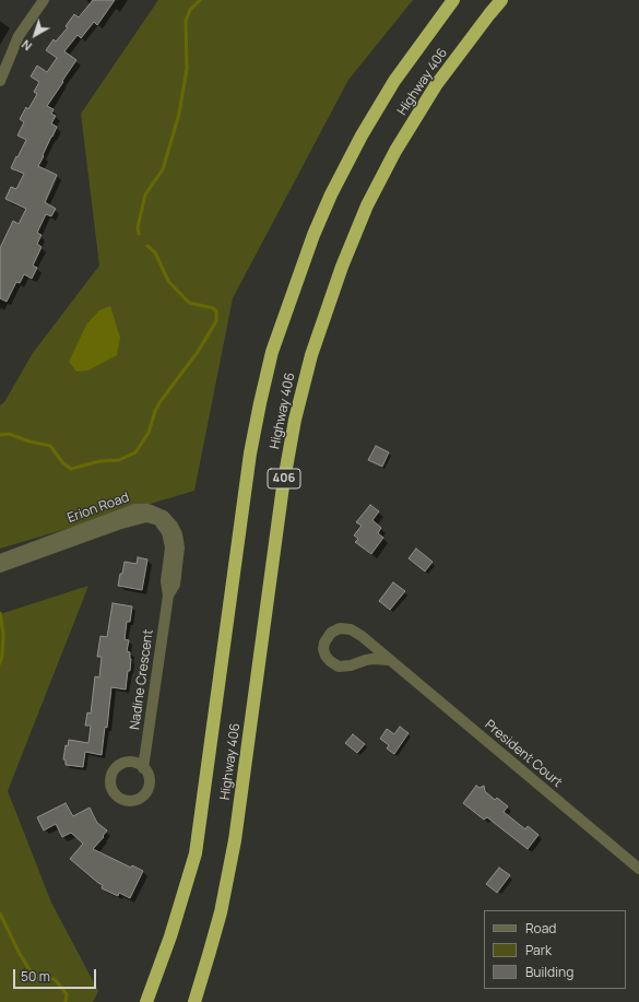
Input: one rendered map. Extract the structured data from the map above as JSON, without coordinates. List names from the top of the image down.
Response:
{
  "streets": {
    "highway": ["Highway 406", "406"],
    "street": ["Erion Road", "Nadine Crescent", "President Court"]
  },
  "crossings": [
    ["Erion Road", "Nadine Crescent"]
  ],
  "legend": ["Road", "Park", "Building"],
  "scale_bar": "50 m",
  "north": "bottom left"
}
